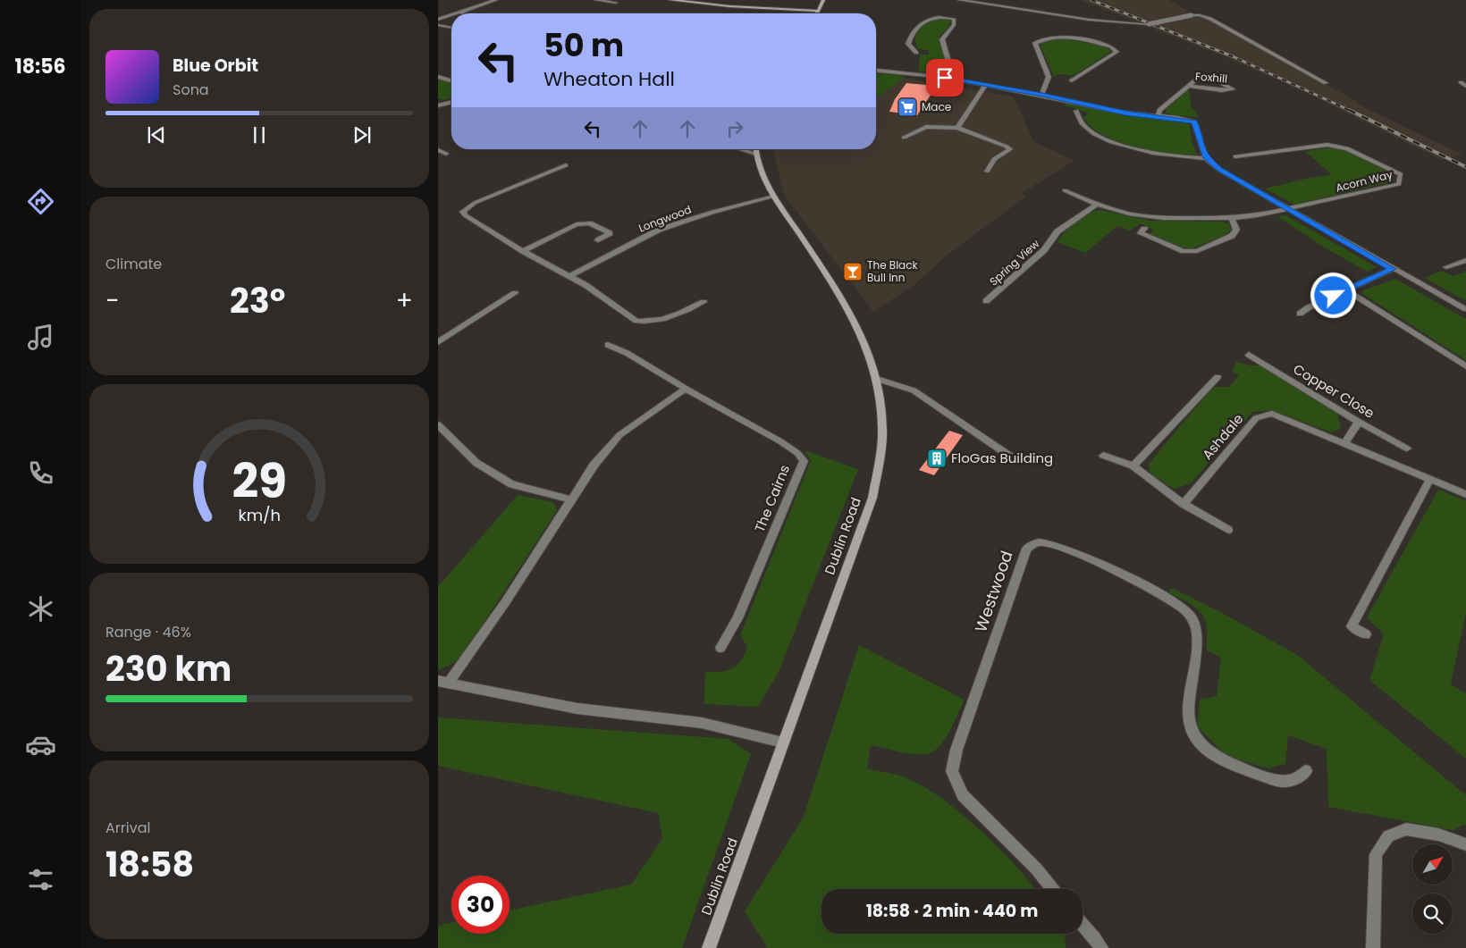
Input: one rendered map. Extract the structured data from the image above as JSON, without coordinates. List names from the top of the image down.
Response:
{
  "streets": {
    "main road": ["Dublin Road"],
    "street": [
      "Foxhill",
      "Acorn Way",
      "Longwood",
      "Spring View",
      "Copper Close",
      "Ashdale",
      "The Cairns",
      "Westwood"
    ]
  },
  "crossings": [
    ["Longwood", "Dublin Road"]
  ],
  "places": {
    "supermarket": ["Mace"],
    "bar": ["The Black Bull Inn"],
    "building": ["FloGas Building"]
  },
  "north": "top right",
  "page": {
    "tabs": "18:56",
    "turn": ["50 m", "Wheaton Hall"],
    "song": ["Blue Orbit", "Sona"],
    "tile": [
      "Climate",
      ["Range · 46%", "230 km"],
      ["Arrival", "18:58"]
    ],
    "heat": ["−", "23°", "+"],
    "limit": "30",
    "trip": "18:58 · 2 min · 440 m",
    "gauge": ["29", "km/h"]
  }
}
